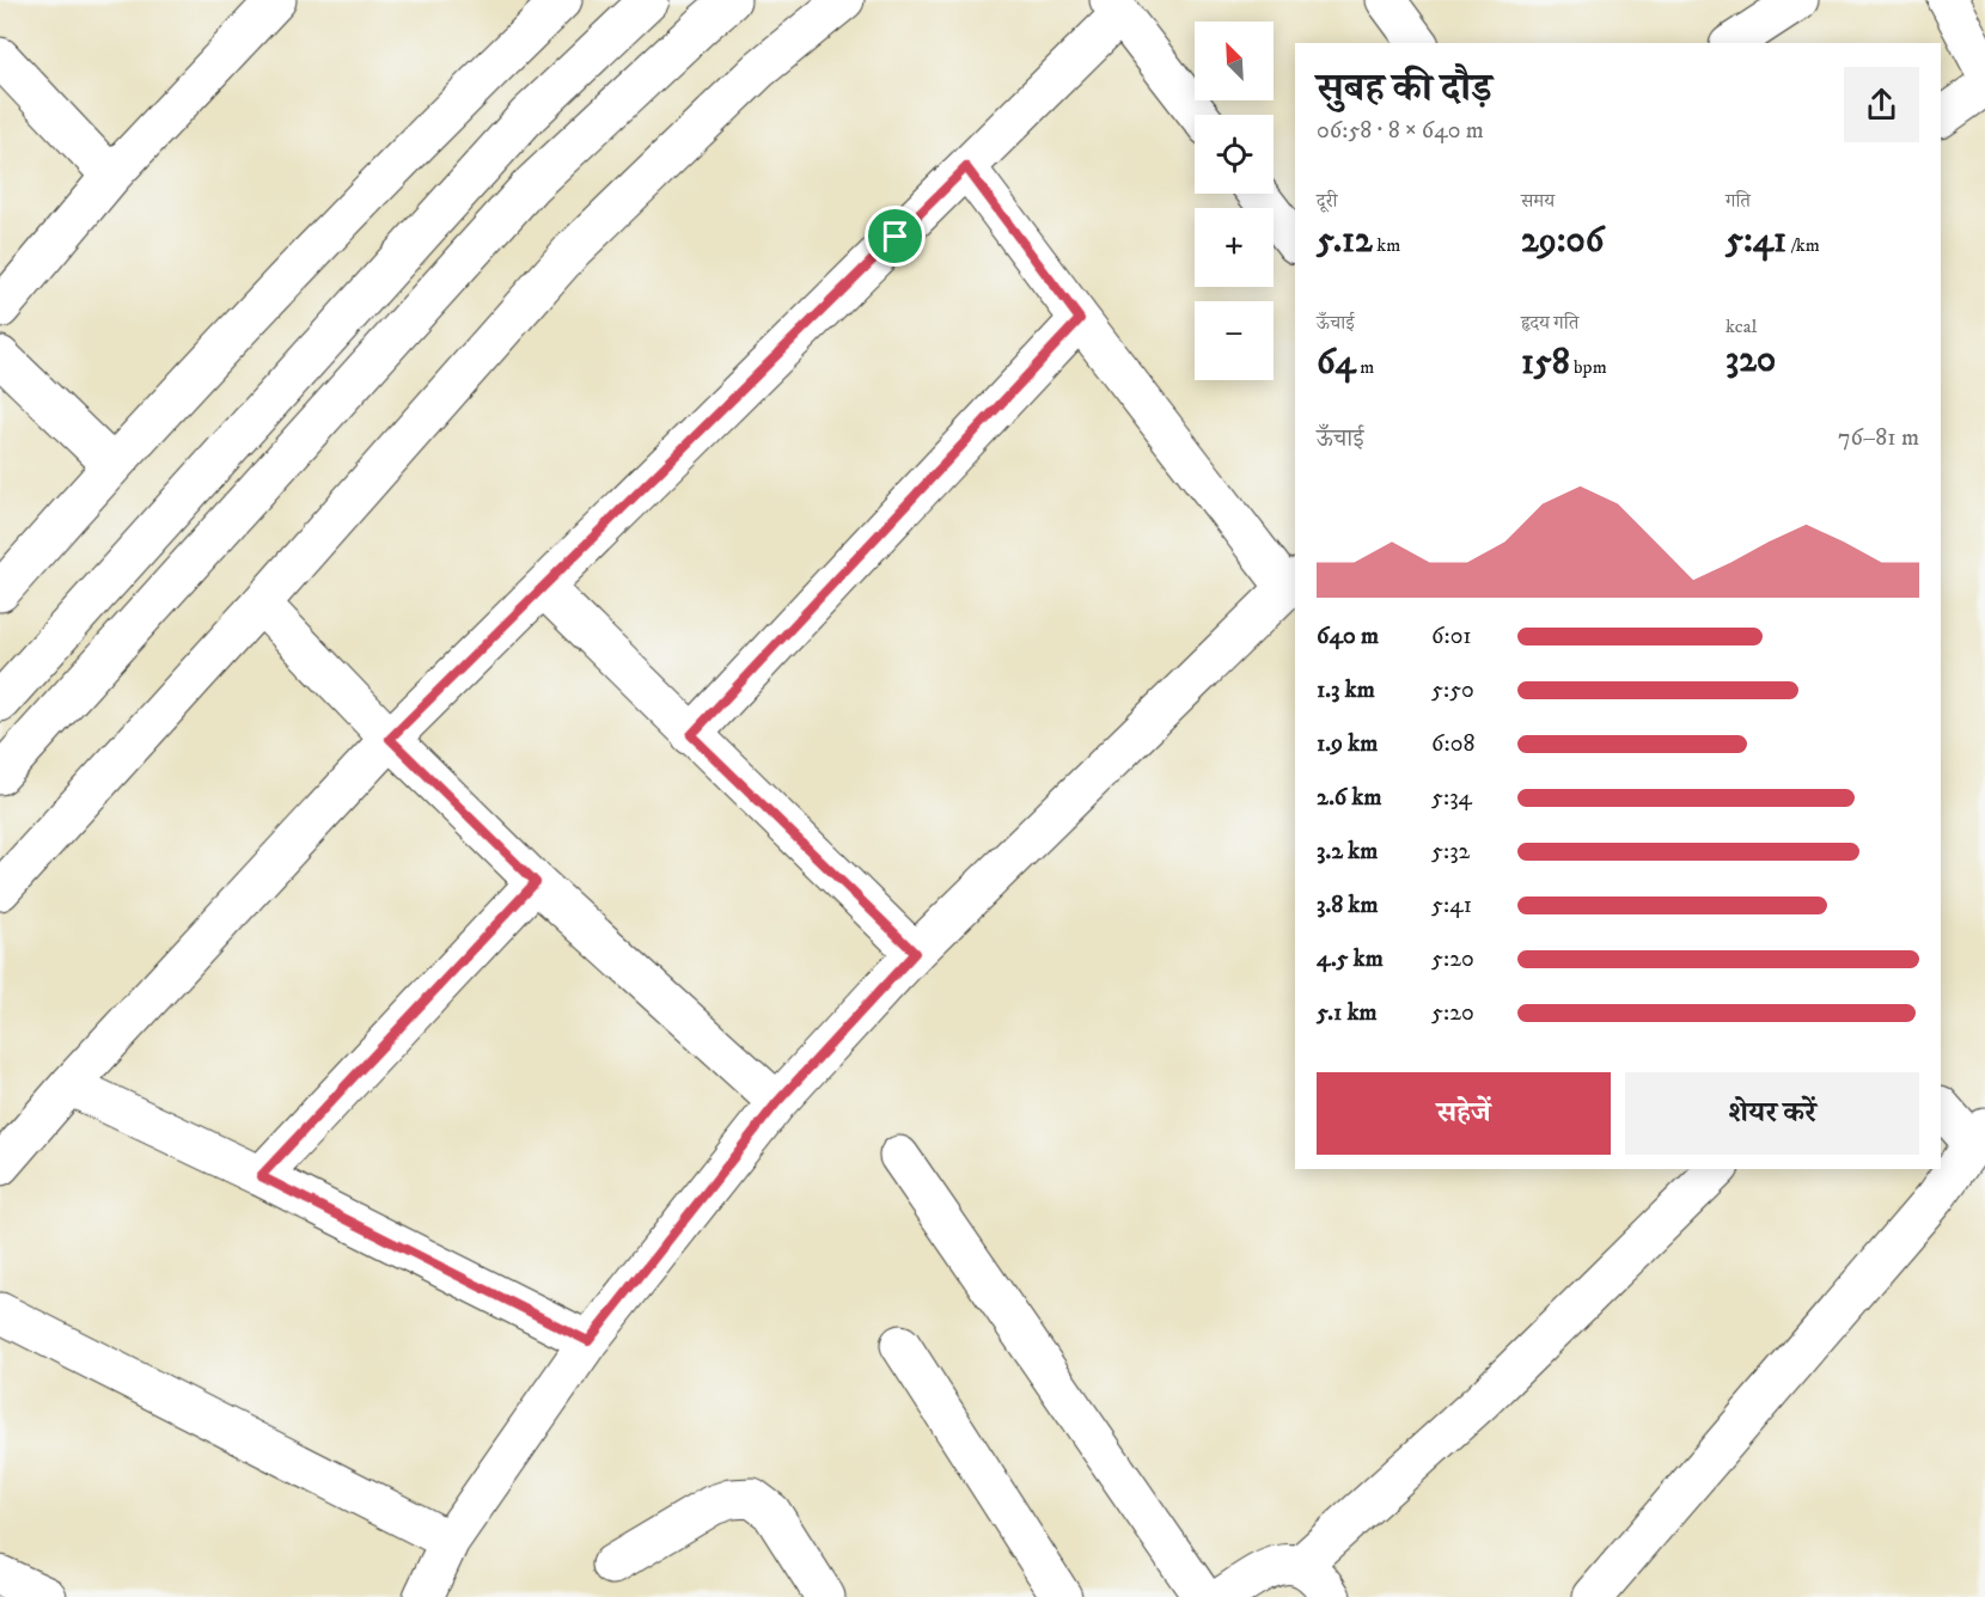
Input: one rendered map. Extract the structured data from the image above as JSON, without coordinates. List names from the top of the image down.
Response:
{
  "north": "top left",
  "page": {
    "map_buttons": ["+", "−"],
    "heading": ["सुबह की दौड़", "06:58 · 8 × 640 m"],
    "stats": [
      ["दूरी", "5.12 km"],
      ["समय", "29:06"],
      ["गति", "5:41 /km"],
      ["ऊँचाई", "64 m"],
      ["हृदय गति", "158 bpm"],
      ["kcal", "320"]
    ],
    "chart": ["ऊँचाई", "76–81 m"],
    "list": [
      {
        "name": "640 m",
        "note": "6:01"
      },
      {
        "name": "1.3 km",
        "note": "5:50"
      },
      {
        "name": "1.9 km",
        "note": "6:08"
      },
      {
        "name": "2.6 km",
        "note": "5:34"
      },
      {
        "name": "3.2 km",
        "note": "5:32"
      },
      {
        "name": "3.8 km",
        "note": "5:41"
      },
      {
        "name": "4.5 km",
        "note": "5:20"
      },
      {
        "name": "5.1 km",
        "note": "5:20"
      }
    ],
    "buttons": ["सहेजें", "शेयर करें"]
  }
}
